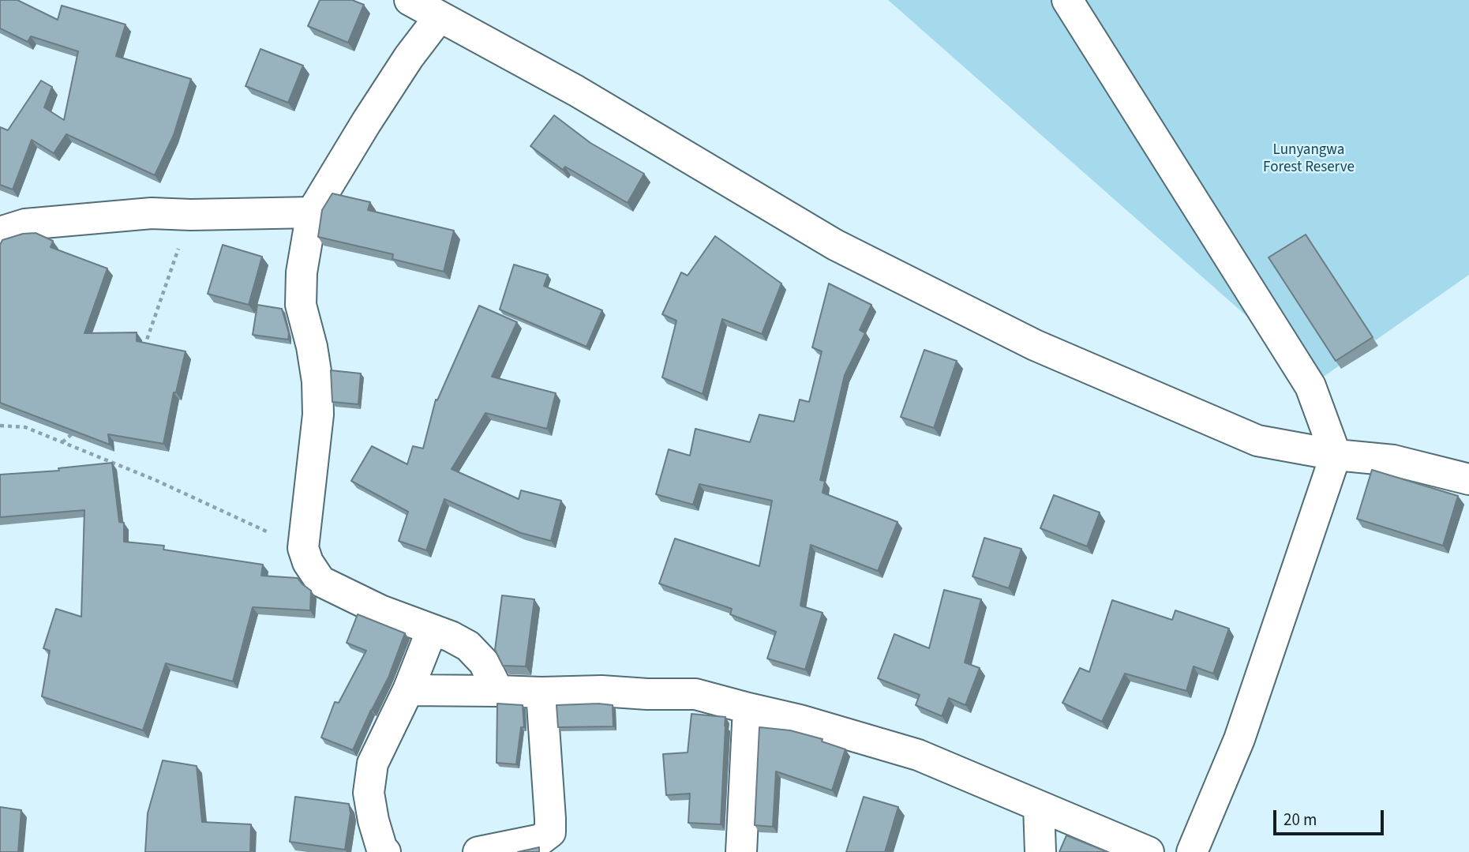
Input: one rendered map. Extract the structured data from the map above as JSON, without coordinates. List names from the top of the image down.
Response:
{
  "parks": ["Lunyangwa Forest Reserve"],
  "scale_bar": "20 m"
}
